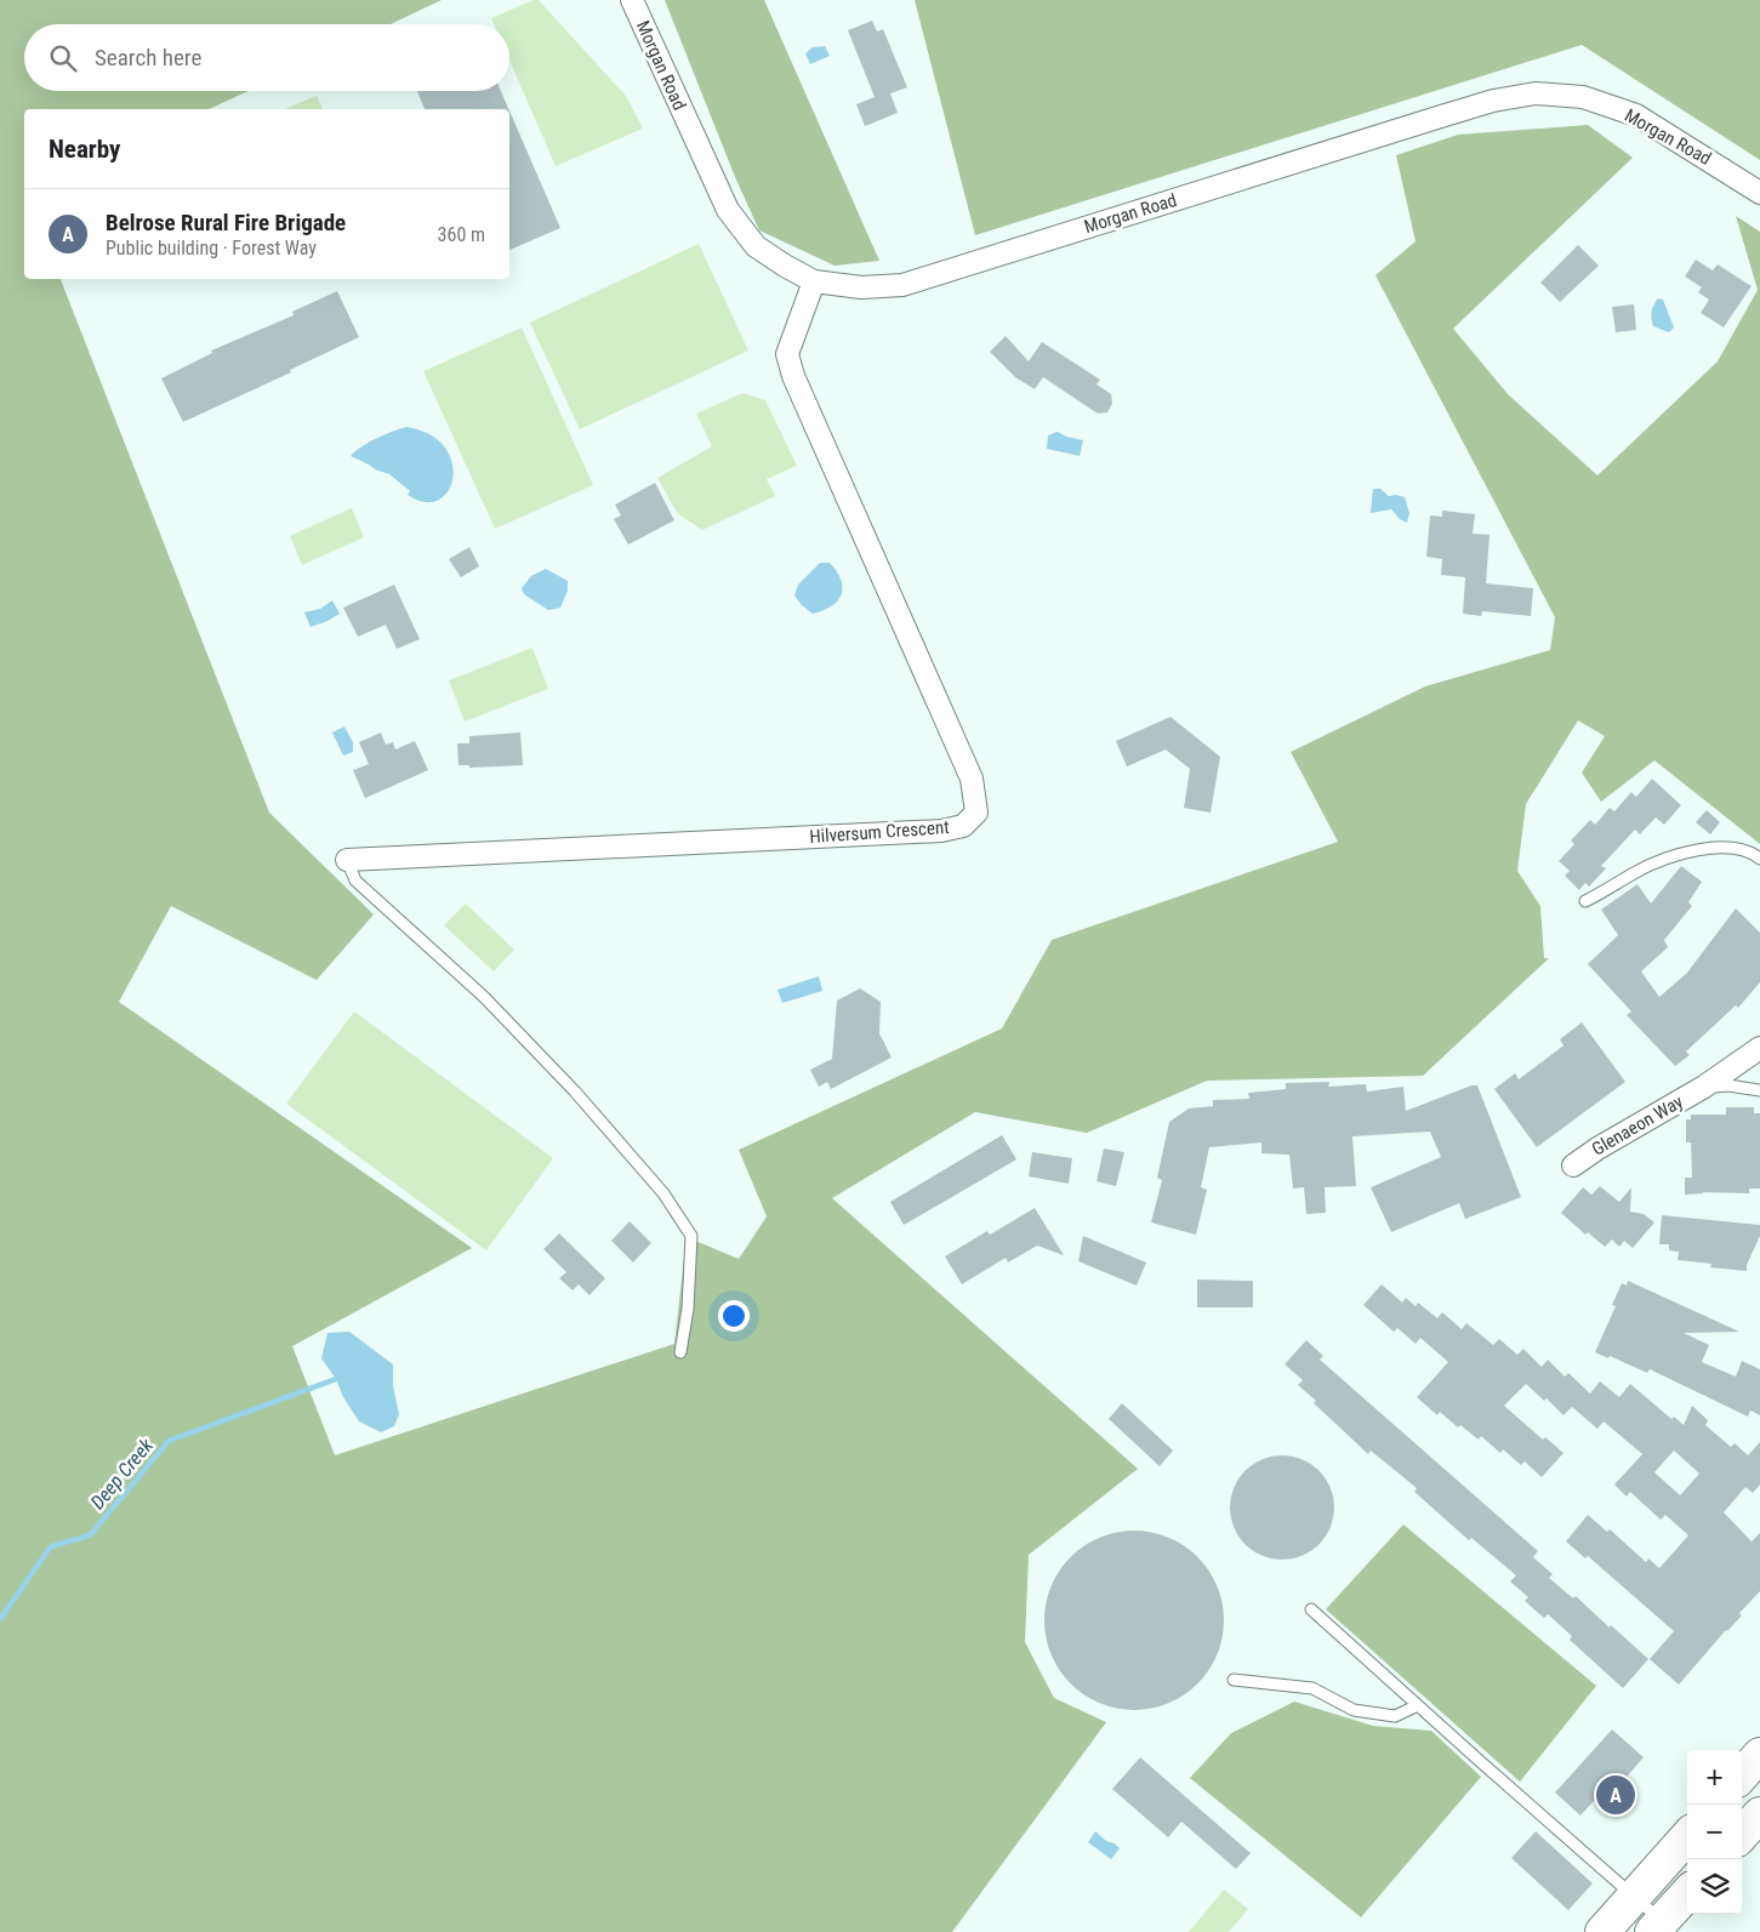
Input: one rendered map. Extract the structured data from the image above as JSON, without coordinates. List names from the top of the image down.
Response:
{
  "streets": {
    "street": ["Morgan Road", "Hilversum Crescent", "Glenaeon Way"]
  },
  "crossings": [
    ["Morgan Road", "Hilversum Crescent"]
  ],
  "water": ["Deep Creek"],
  "page": {
    "search": "Search here",
    "heading": "Nearby",
    "list": [
      {
        "mark": "A",
        "name": "Belrose Rural Fire Brigade",
        "note": "Public building · Forest Way",
        "value": "360 m"
      }
    ],
    "map_buttons": ["+", "−"],
    "pins": "A"
  }
}
